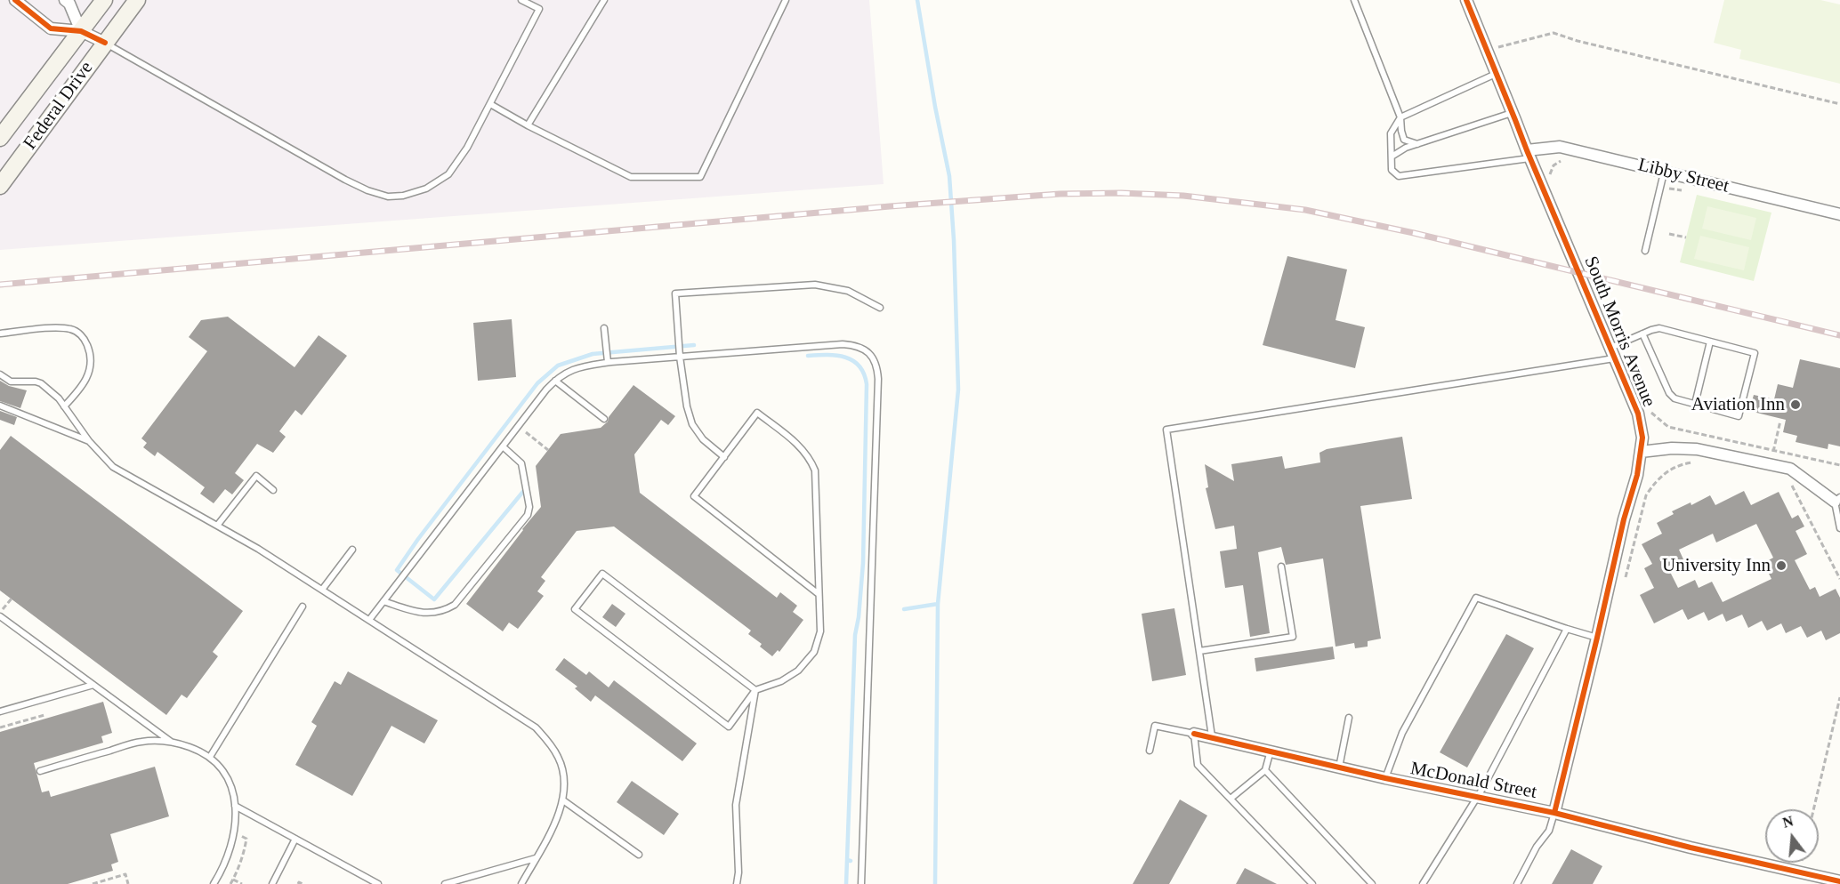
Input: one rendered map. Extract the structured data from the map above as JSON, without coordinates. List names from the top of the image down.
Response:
{
  "streets": {
    "main road": ["Federal Drive"],
    "street": ["Libby Street", "South Morris Avenue", "McDonald Street"]
  },
  "crossings": [
    ["Libby Street", "South Morris Avenue"],
    ["South Morris Avenue", "McDonald Street"]
  ],
  "places": ["Aviation Inn", "University Inn"],
  "north": "top"
}
